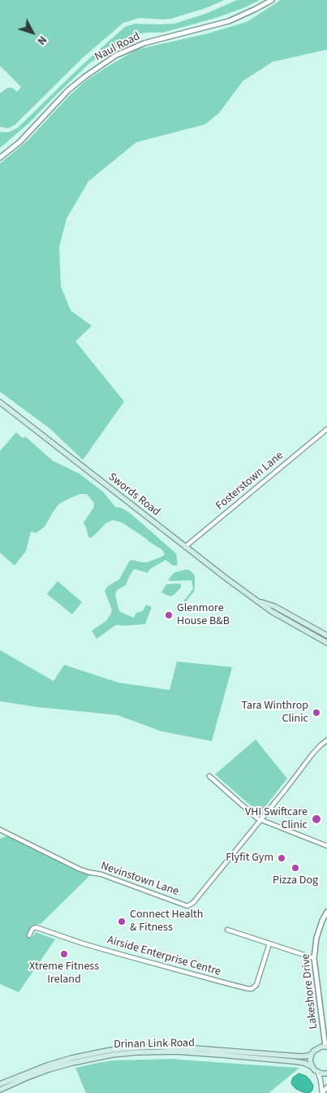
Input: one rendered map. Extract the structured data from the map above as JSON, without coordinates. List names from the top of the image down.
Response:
{
  "streets": {
    "main road": ["Swords Road", "Drinan Link Road"],
    "street": [
      "Naul Road",
      "Fosterstown Lane",
      "Nevinstown Lane",
      "Airside Enterprise Centre",
      "Lakeshore Drive"
    ]
  },
  "crossings": [
    ["Fosterstown Lane", "Swords Road"],
    ["Lakeshore Drive", "Drinan Link Road"]
  ],
  "places": [
    "Glenmore House B&B",
    "Tara Winthrop Clinic",
    "VHI Swiftcare Clinic",
    "Flyfit Gym",
    "Pizza Dog",
    "Connect Health & Fitness",
    "Xtreme Fitness Ireland"
  ],
  "north": "bottom right"
}
